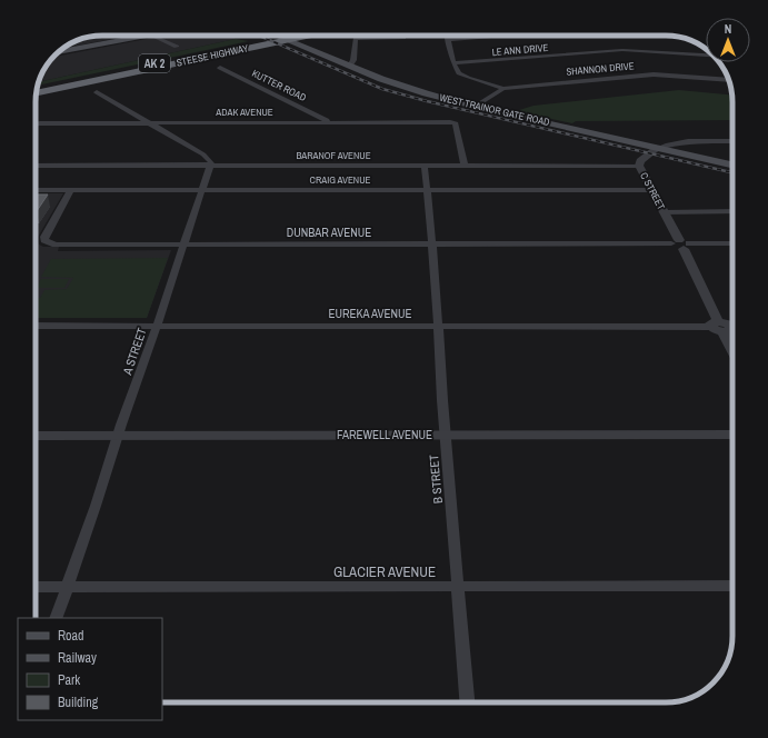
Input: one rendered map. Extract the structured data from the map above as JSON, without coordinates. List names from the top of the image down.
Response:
{
  "streets": {
    "highway": ["STEESE HIGHWAY", "AK 2"],
    "main road": ["WEST TRAINOR GATE ROAD"],
    "street": [
      "LE ANN DRIVE",
      "SHANNON DRIVE",
      "KUTTER ROAD",
      "ADAK AVENUE",
      "BARANOF AVENUE",
      "CRAIG AVENUE",
      "C STREET",
      "DUNBAR AVENUE",
      "EUREKA AVENUE",
      "A STREET",
      "FAREWELL AVENUE",
      "B STREET",
      "GLACIER AVENUE"
    ]
  },
  "crossings": [
    ["STEESE HIGHWAY", "WEST TRAINOR GATE ROAD"],
    ["SHANNON DRIVE", "WEST TRAINOR GATE ROAD"],
    ["KUTTER ROAD", "ADAK AVENUE"],
    ["WEST TRAINOR GATE ROAD", "C STREET"],
    ["ADAK AVENUE", "BARANOF AVENUE"],
    ["BARANOF AVENUE", "C STREET"],
    ["BARANOF AVENUE", "A STREET"],
    ["BARANOF AVENUE", "B STREET"],
    ["CRAIG AVENUE", "C STREET"],
    ["CRAIG AVENUE", "DUNBAR AVENUE"],
    ["CRAIG AVENUE", "A STREET"],
    ["CRAIG AVENUE", "B STREET"],
    ["C STREET", "DUNBAR AVENUE"],
    ["C STREET", "EUREKA AVENUE"],
    ["DUNBAR AVENUE", "A STREET"],
    ["DUNBAR AVENUE", "B STREET"],
    ["EUREKA AVENUE", "A STREET"],
    ["EUREKA AVENUE", "B STREET"],
    ["A STREET", "FAREWELL AVENUE"],
    ["A STREET", "GLACIER AVENUE"],
    ["FAREWELL AVENUE", "B STREET"],
    ["B STREET", "GLACIER AVENUE"]
  ],
  "legend": [
    "Road",
    "Railway",
    "Park",
    "Building"
  ],
  "north": "top"
}
